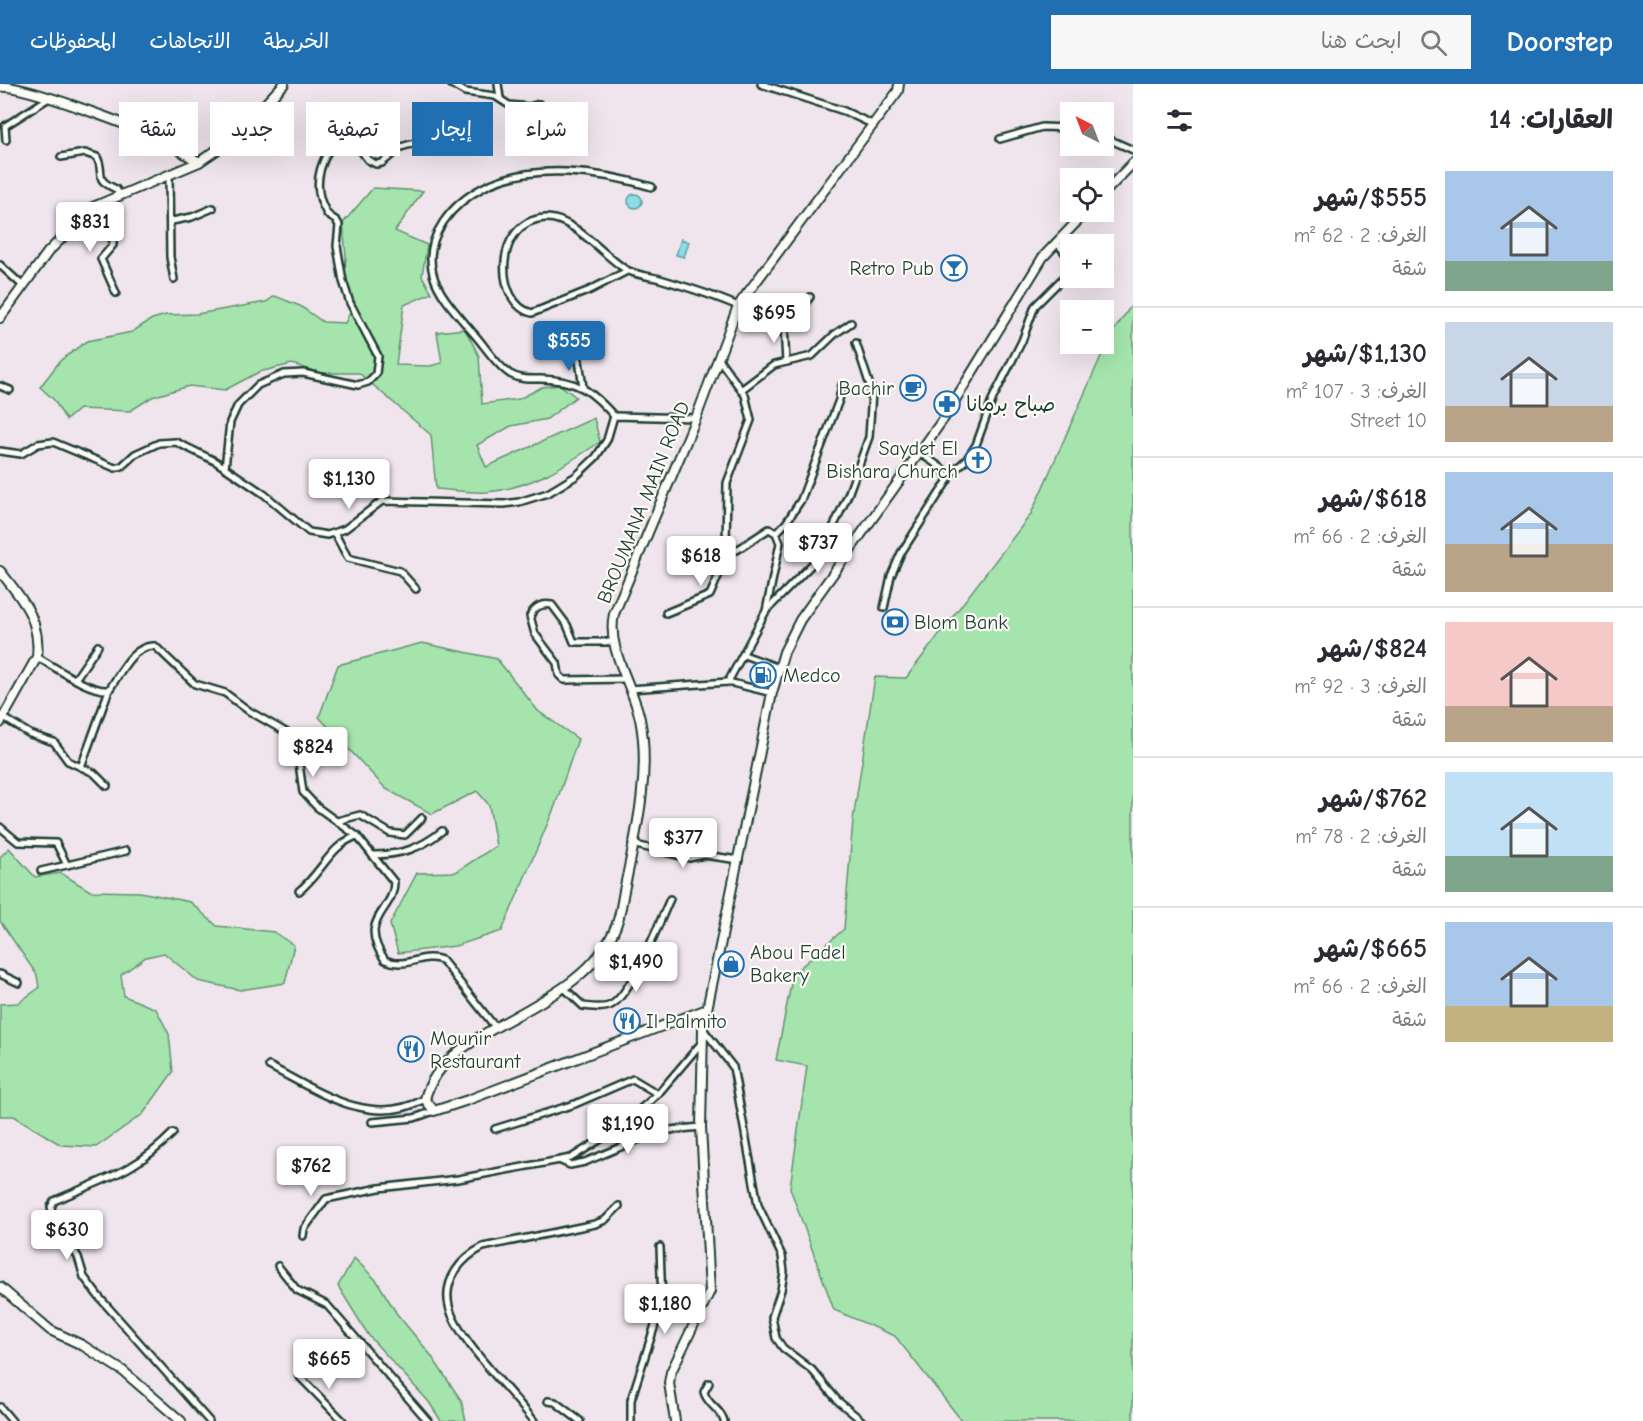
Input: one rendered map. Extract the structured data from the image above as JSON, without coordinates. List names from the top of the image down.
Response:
{
  "streets": {
    "street": ["BROUMANA MAIN ROAD"]
  },
  "places": {
    "bar": ["Retro Pub"],
    "cafe": ["Bachir"],
    "pharmacy": ["صباح برمانا"],
    "church": ["Saydet El Bishara Church"],
    "bank": ["Blom Bank"],
    "fuel station": ["Medco"],
    "shop": ["Abou Fadel Bakery"],
    "restaurant": ["Il Palmito", "Mounir Restaurant"]
  },
  "north": "top left",
  "page": {
    "header": "Doorstep",
    "search": "ابحث هنا",
    "nav": ["الخريطة", "الاتجاهات", "المحفوظات"],
    "heading": "العقارات: 14",
    "map_buttons": ["+", "−"],
    "chip": [
      "شراء",
      "إيجار",
      "تصفية",
      "جديد",
      "شقة"
    ],
    "list": [
      {
        "name": "$555/شهر",
        "note": "الغرف: 2 · 62 m² · شقة"
      },
      {
        "name": "$1,130/شهر",
        "note": "الغرف: 3 · 107 m² · Street 10"
      },
      {
        "name": "$618/شهر",
        "note": "الغرف: 2 · 66 m² · شقة"
      },
      {
        "name": "$824/شهر",
        "note": "الغرف: 3 · 92 m² · شقة"
      },
      {
        "name": "$762/شهر",
        "note": "الغرف: 2 · 78 m² · شقة"
      },
      {
        "name": "$665/شهر",
        "note": "الغرف: 2 · 66 m² · شقة"
      }
    ],
    "price": [
      "$831",
      "$695",
      "$555",
      "$1,130",
      "$737",
      "$618",
      "$824",
      "$377",
      "$1,490",
      "$1,190",
      "$762",
      "$630",
      "$1,180",
      "$665"
    ]
  }
}
